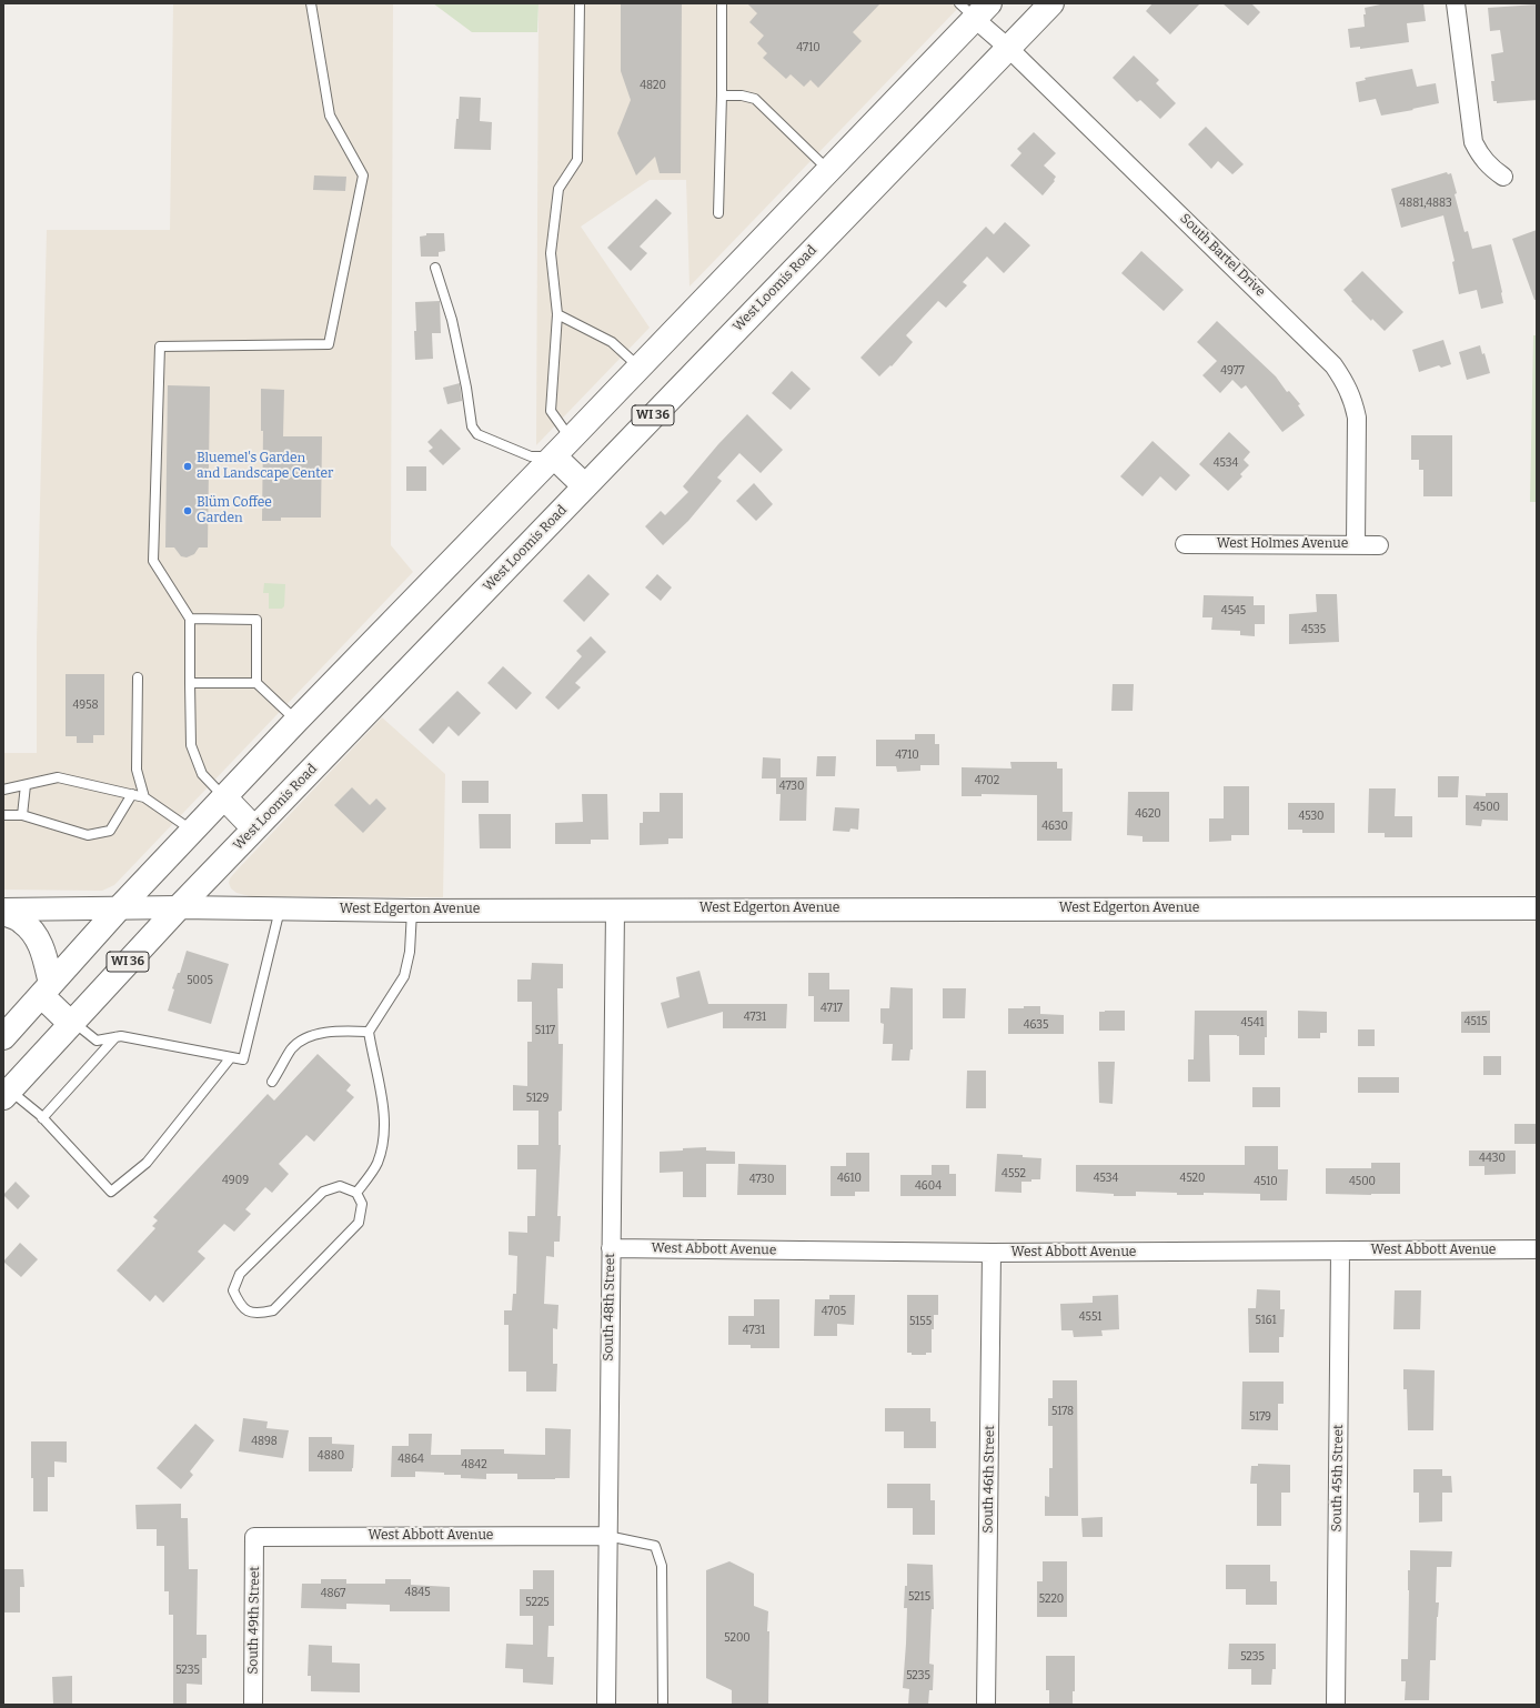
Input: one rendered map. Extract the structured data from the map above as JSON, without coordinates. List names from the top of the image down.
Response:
{
  "streets": {
    "main road": ["West Loomis Road", "WI 36"],
    "street": [
      "South Bartel Drive",
      "West Holmes Avenue",
      "West Edgerton Avenue",
      "West Abbott Avenue",
      "South 48th Street",
      "South 45th Street",
      "South 46th Street",
      "South 49th Street"
    ]
  },
  "crossings": [
    ["South Bartel Drive", "West Loomis Road"],
    ["South Bartel Drive", "West Holmes Avenue"],
    ["West Loomis Road", "West Edgerton Avenue"],
    ["West Edgerton Avenue", "South 48th Street"],
    ["West Abbott Avenue", "South 48th Street"],
    ["West Abbott Avenue", "South 45th Street"],
    ["West Abbott Avenue", "South 46th Street"],
    ["West Abbott Avenue", "South 49th Street"]
  ],
  "places": ["Bluemel's Garden and Landscape Center", "Blüm Coffee Garden"],
  "house_numbers": [
    "4710",
    "4820",
    "4881,4883",
    "4977",
    "4534",
    "4545",
    "4535",
    "4958",
    "4710",
    "4702",
    "4730",
    "4500",
    "4620",
    "4530",
    "4630",
    "5005",
    "4717",
    "4731",
    "4515",
    "4541",
    "4635",
    "5117",
    "5129",
    "4430",
    "4552",
    "4610",
    "4534",
    "4520",
    "4730",
    "4909",
    "4510",
    "4500",
    "4604",
    "4705",
    "4551",
    "5161",
    "5155",
    "4731",
    "5178",
    "5179",
    "4898",
    "4880",
    "4864",
    "4842",
    "4845",
    "4867",
    "5215",
    "5220",
    "5225",
    "5200",
    "5235",
    "5235",
    "5235"
  ]
}
